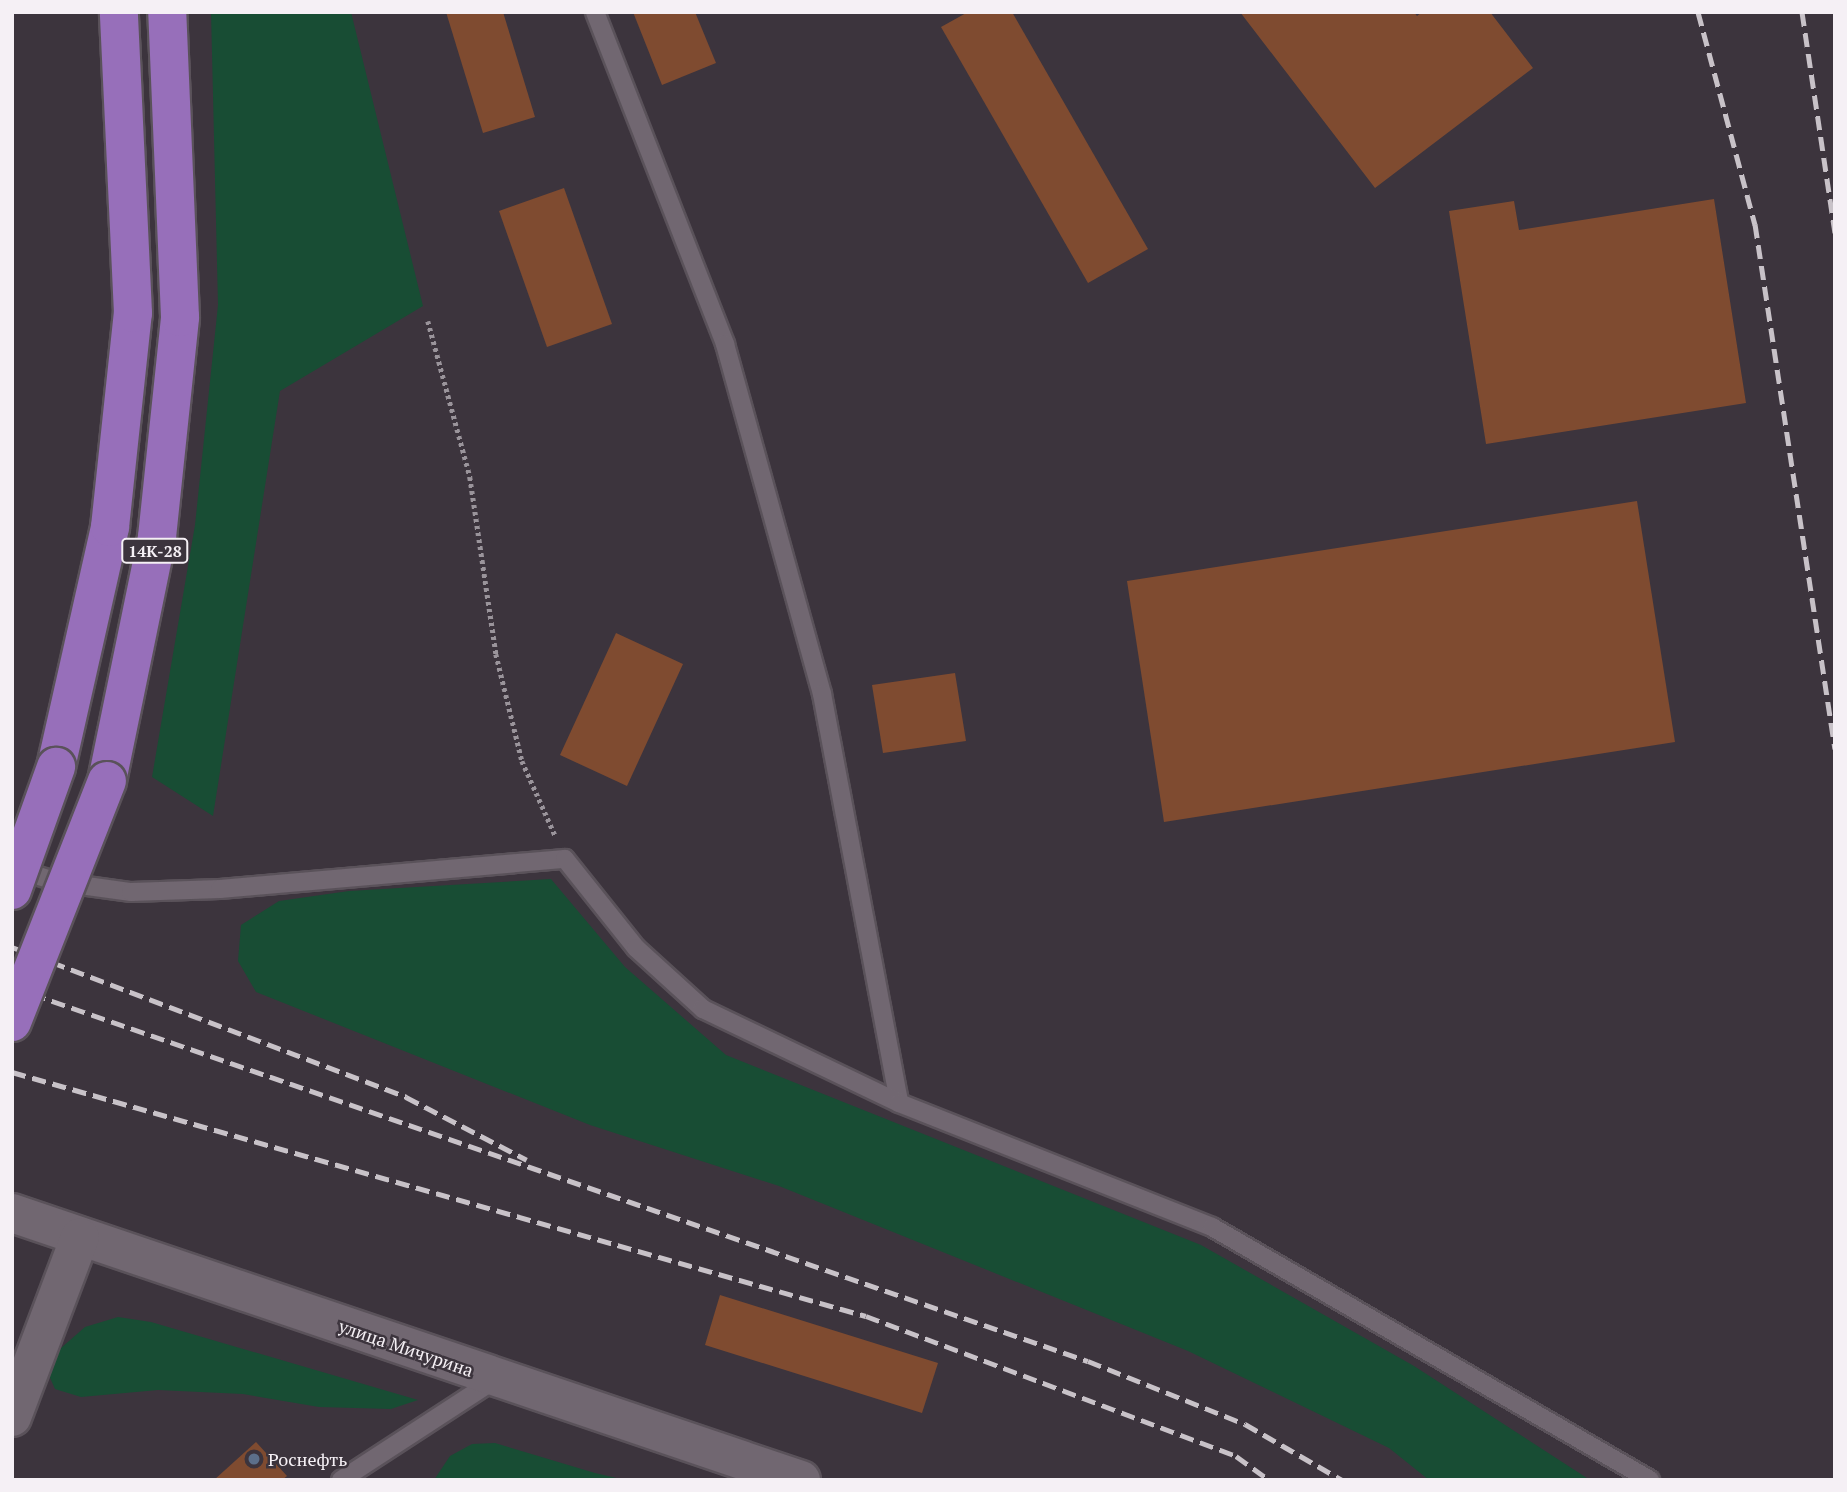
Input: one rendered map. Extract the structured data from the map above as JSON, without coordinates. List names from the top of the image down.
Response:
{
  "streets": {
    "main road": ["14К-28", "улица Мичурина"]
  },
  "places": ["Роснефть"]
}
